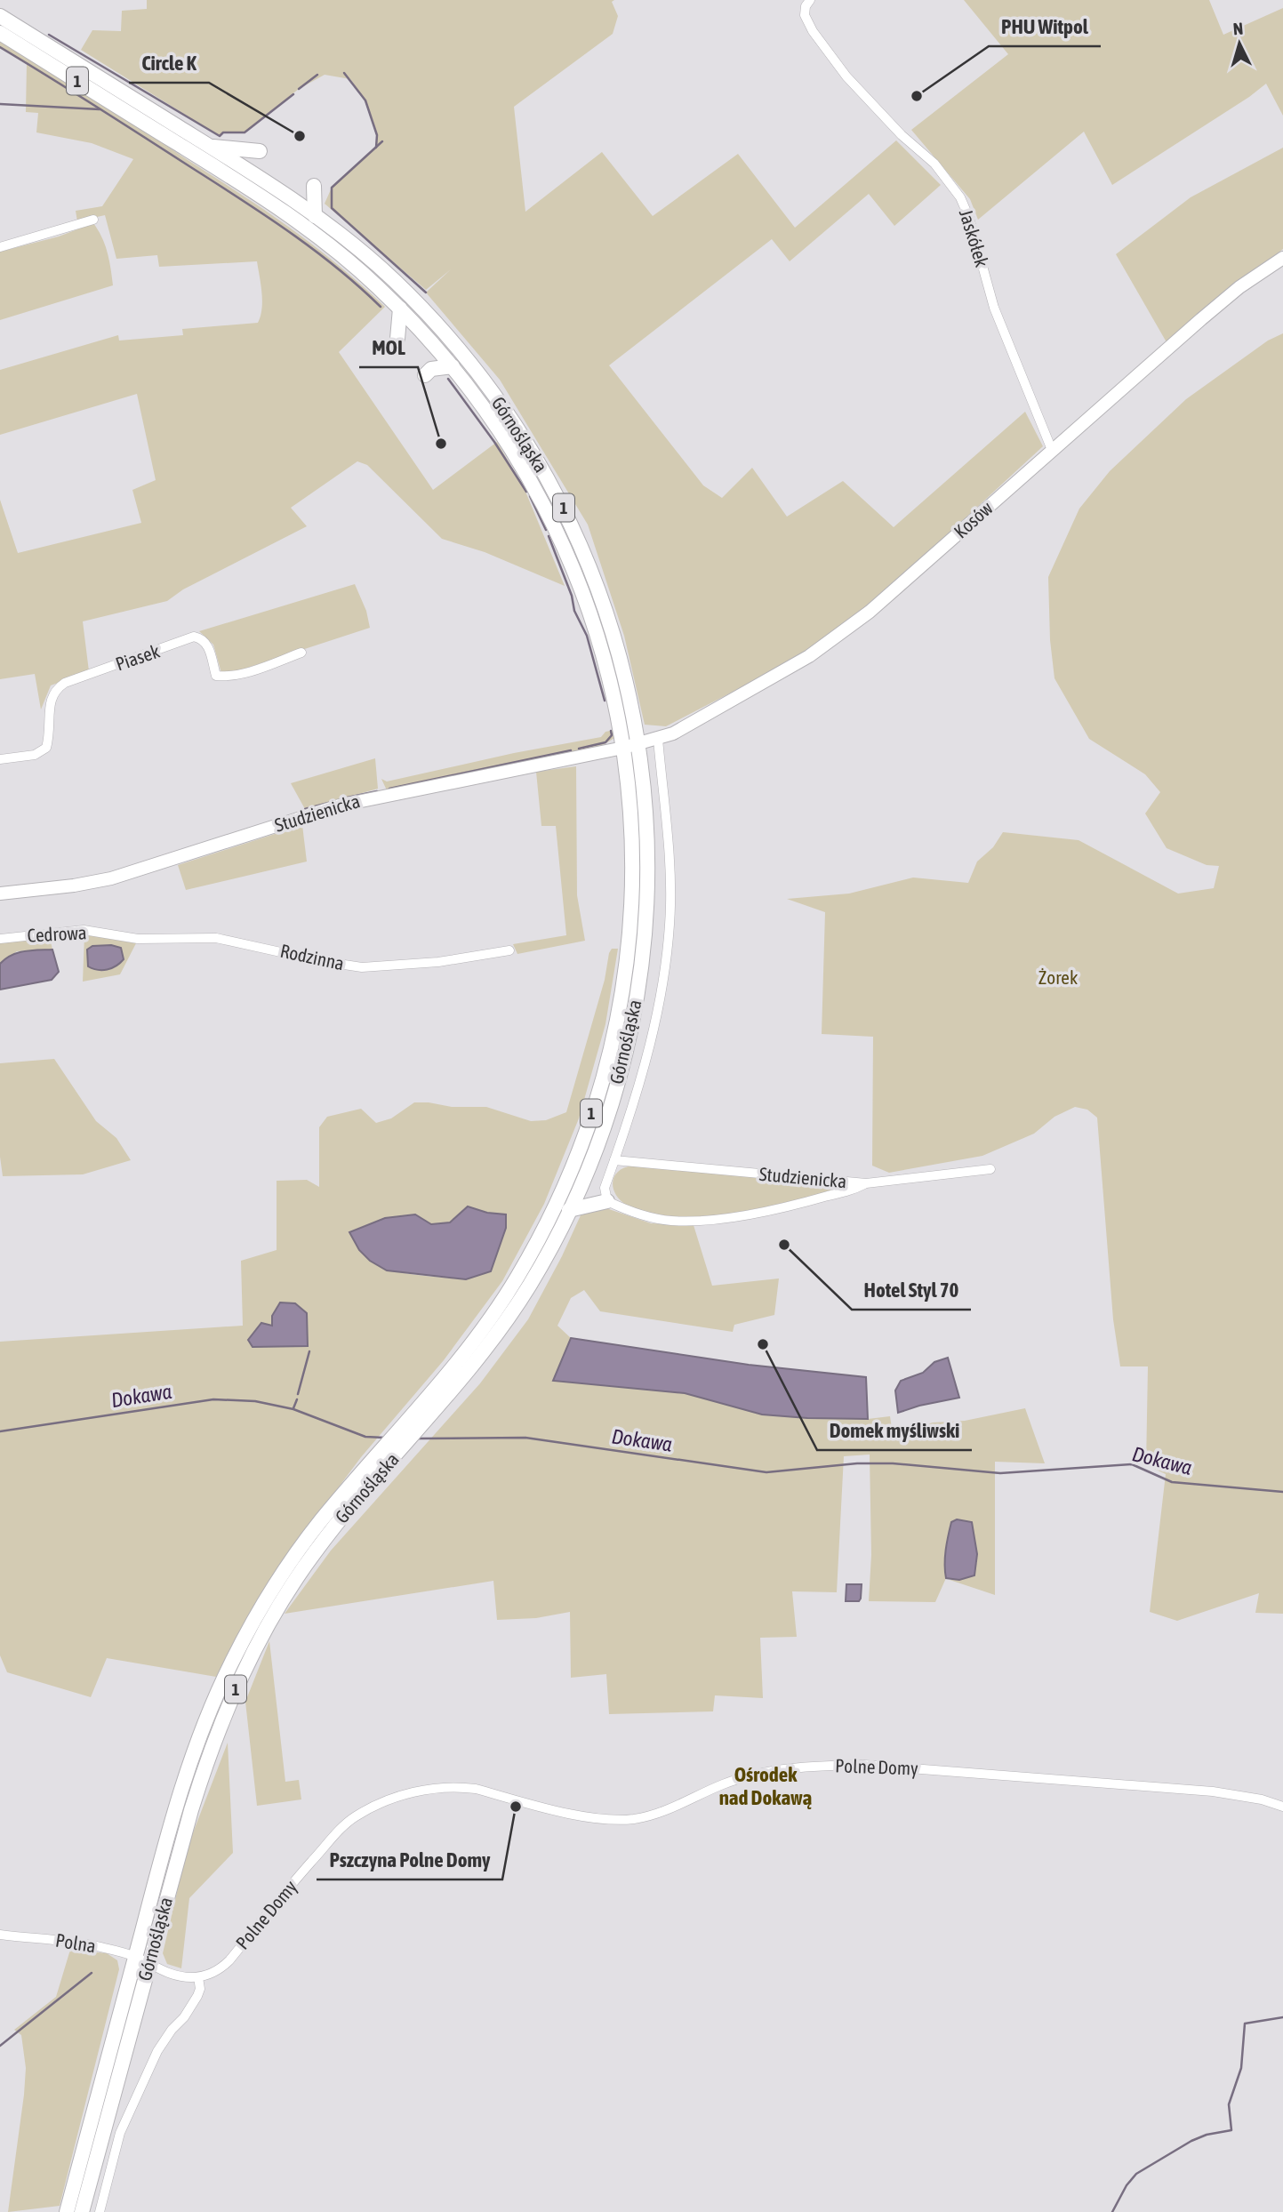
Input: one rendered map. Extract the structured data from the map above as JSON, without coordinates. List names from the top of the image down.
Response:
{
  "streets": {
    "main road": ["1", "Górnośląska"],
    "street": [
      "Jaskółek",
      "Kosów",
      "Piasek",
      "Studzienicka",
      "Cedrowa",
      "Rodzinna",
      "Polne Domy",
      "Polna"
    ]
  },
  "crossings": [
    ["Jaskółek", "Kosów"],
    ["Górnośląska", "Kosów"],
    ["Górnośląska", "Studzienicka"],
    ["Górnośląska", "Polna"],
    ["Kosów", "Studzienicka"],
    ["Cedrowa", "Rodzinna"]
  ],
  "districts": ["Ośrodek nad Dokawą"],
  "water": ["Dokawa"],
  "parks": ["Żorek"],
  "places": [
    "PHU Witpol",
    "Circle K",
    "MOL",
    "Hotel Styl 70",
    "Domek myśliwski",
    "Pszczyna Polne Domy"
  ],
  "north": "top"
}
